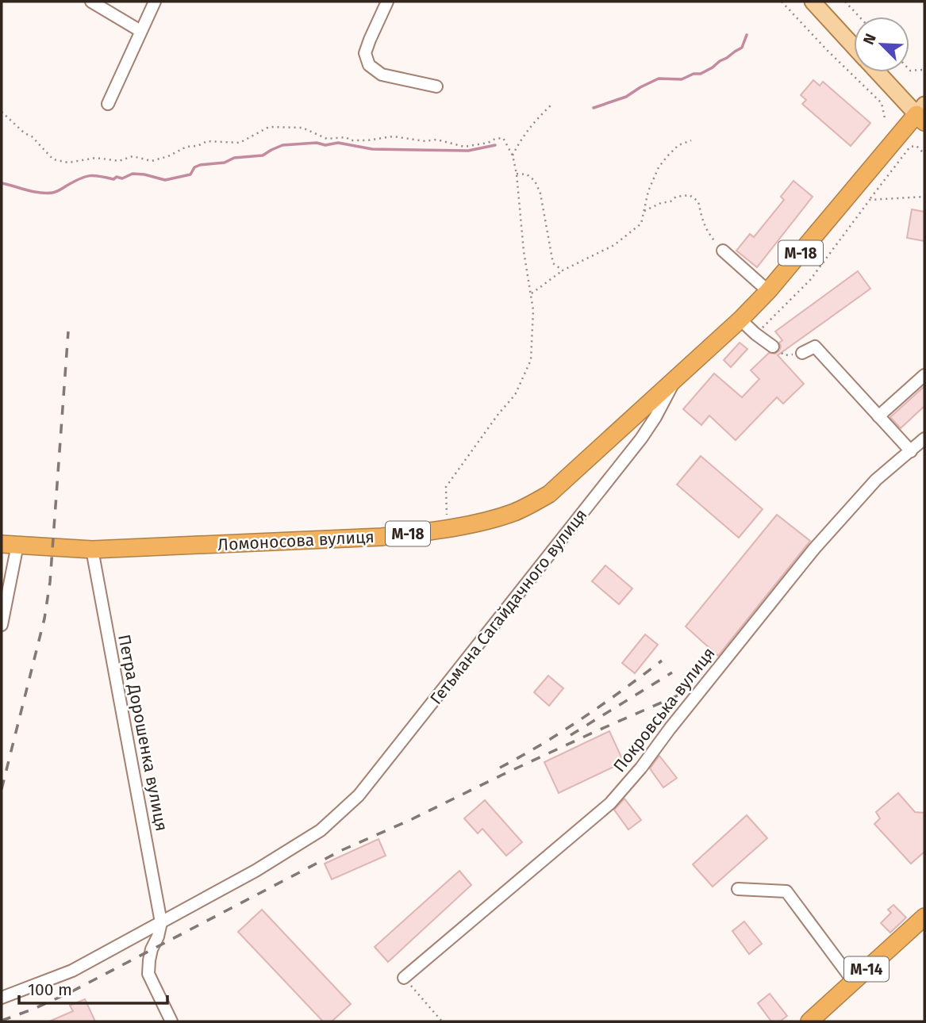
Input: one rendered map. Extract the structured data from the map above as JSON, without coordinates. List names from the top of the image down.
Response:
{
  "streets": {
    "highway": [
      "М-18",
      "Ломоносова вулиця",
      "Гетьмана Сагайдачного вулиця",
      "М-14"
    ],
    "street": ["Покровська вулиця", "Петра Дорошенка вулиця"]
  },
  "crossings": [
    ["Ломоносова вулиця", "Гетьмана Сагайдачного вулиця"],
    ["Ломоносова вулиця", "Петра Дорошенка вулиця"],
    ["Гетьмана Сагайдачного вулиця", "Петра Дорошенка вулиця"]
  ],
  "scale_bar": "100 m",
  "north": "top left"
}
